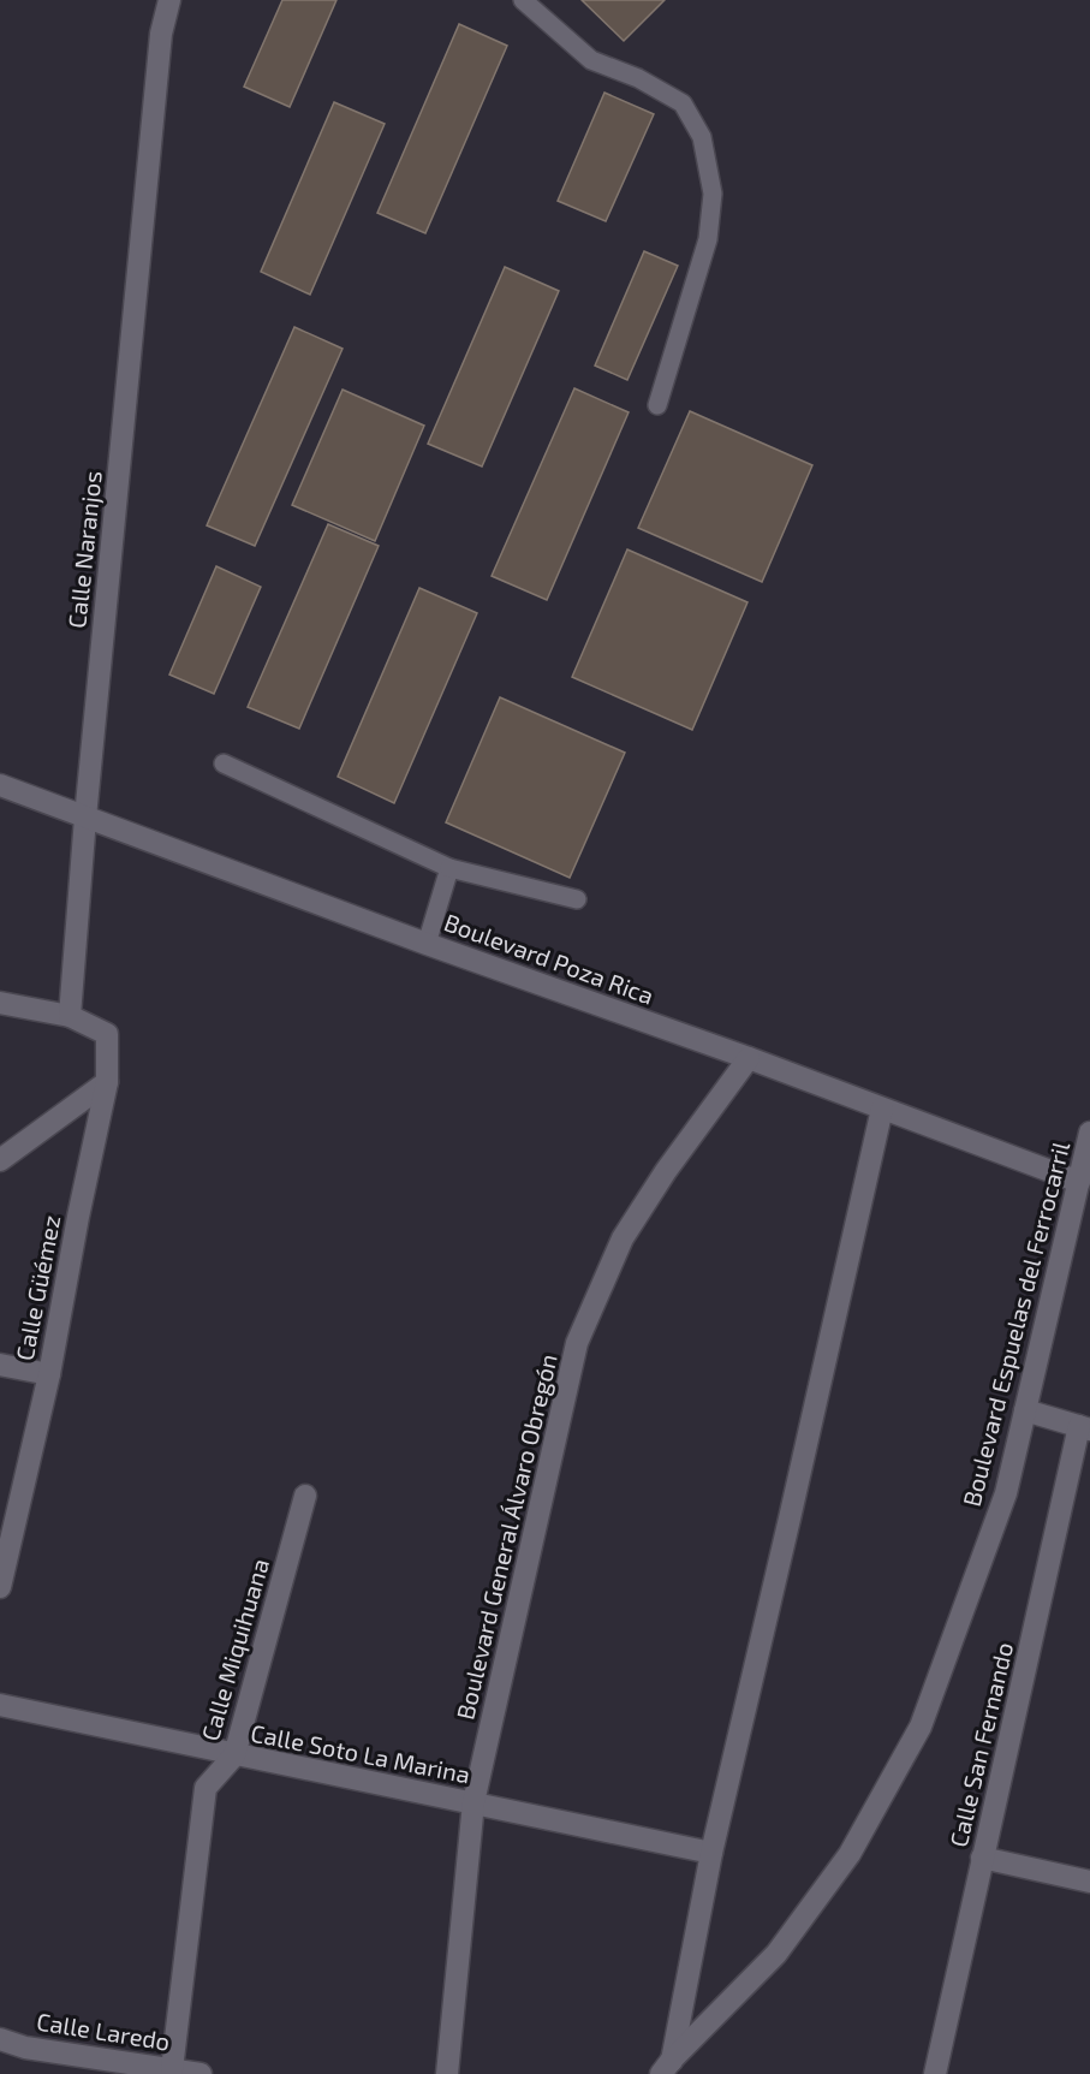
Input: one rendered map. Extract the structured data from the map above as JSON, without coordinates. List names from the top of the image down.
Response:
{
  "streets": {
    "street": [
      "Calle Naranjos",
      "Boulevard Poza Rica",
      "Calle Güémez",
      "Boulevard Espuelas del Ferrocarril",
      "Boulevard General Álvaro Obregón",
      "Calle Miquihuana",
      "Calle San Fernando",
      "Calle Soto La Marina",
      "Calle Laredo"
    ]
  },
  "crossings": [
    ["Calle Naranjos", "Boulevard Poza Rica"],
    ["Boulevard Poza Rica", "Boulevard Espuelas del Ferrocarril"],
    ["Boulevard Poza Rica", "Boulevard General Álvaro Obregón"],
    ["Boulevard General Álvaro Obregón", "Calle Soto La Marina"],
    ["Calle Miquihuana", "Calle Soto La Marina"],
    ["Calle Miquihuana", "Calle Laredo"]
  ]
}
